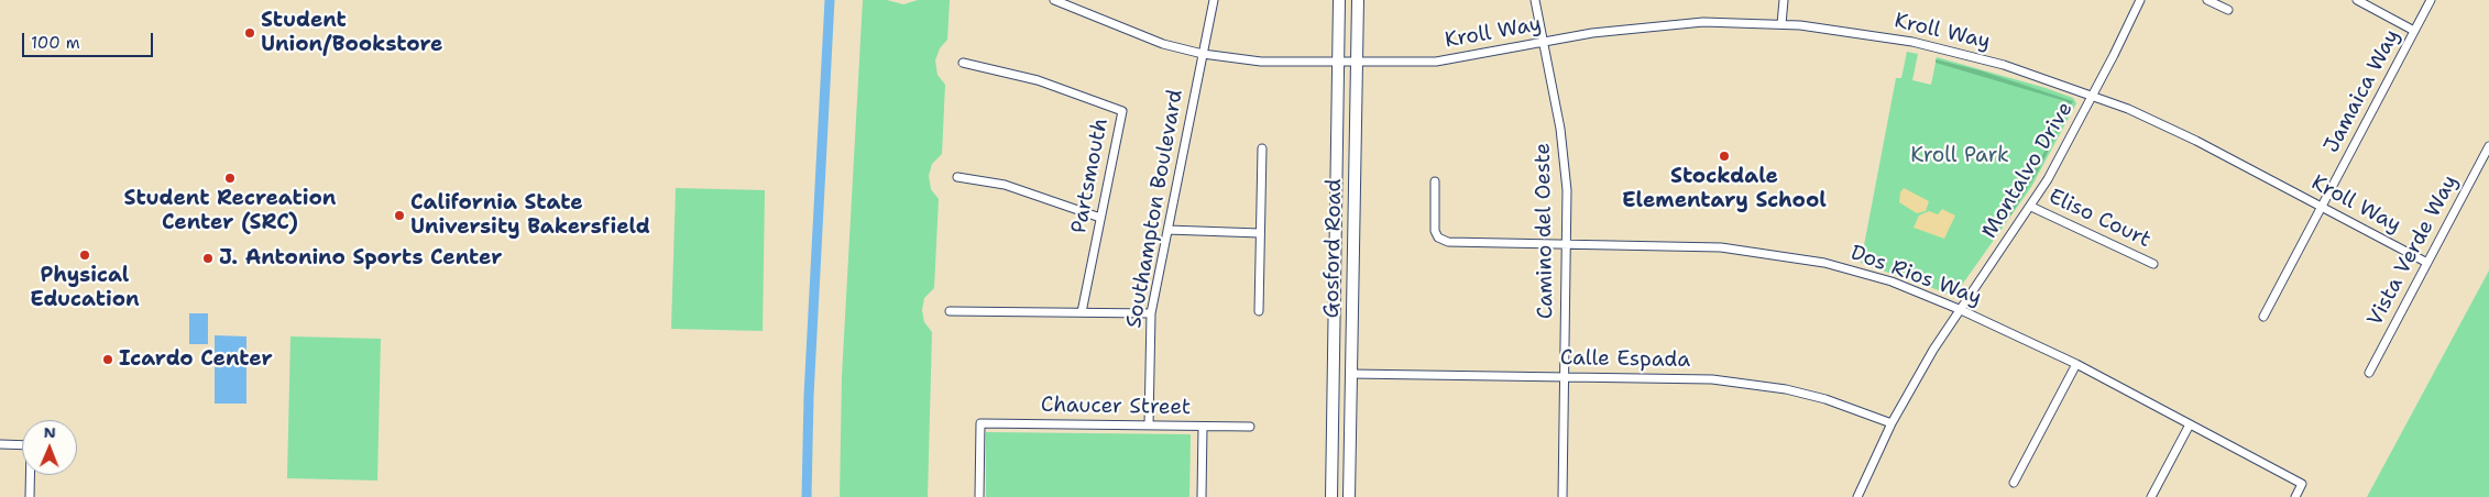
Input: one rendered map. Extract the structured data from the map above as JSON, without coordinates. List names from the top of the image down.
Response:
{
  "streets": {
    "main road": ["Gosford Road"],
    "street": [
      "Kroll Way",
      "Jamaica Way",
      "Montalvo Drive",
      "Partsmouth",
      "Southampton Boulevard",
      "Eliso Court",
      "Camino del Oeste",
      "Vista Verde Way",
      "Dos Rios Way",
      "Calle Espada",
      "Chaucer Street"
    ]
  },
  "crossings": [
    ["Kroll Way", "Jamaica Way"],
    ["Kroll Way", "Montalvo Drive"],
    ["Kroll Way", "Southampton Boulevard"],
    ["Kroll Way", "Camino del Oeste"],
    ["Kroll Way", "Gosford Road"],
    ["Kroll Way", "Vista Verde Way"],
    ["Montalvo Drive", "Eliso Court"],
    ["Montalvo Drive", "Dos Rios Way"],
    ["Montalvo Drive", "Calle Espada"],
    ["Southampton Boulevard", "Chaucer Street"],
    ["Camino del Oeste", "Dos Rios Way"],
    ["Camino del Oeste", "Calle Espada"],
    ["Gosford Road", "Calle Espada"]
  ],
  "parks": ["Kroll Park"],
  "places": [
    "Student Union/Bookstore",
    "Stockdale Elementary School",
    "Student Recreation Center (SRC)",
    "California State University Bakersfield",
    "Physical Education",
    "J. Antonino Sports Center",
    "Icardo Center"
  ],
  "scale_bar": "100 m",
  "north": "top"
}
